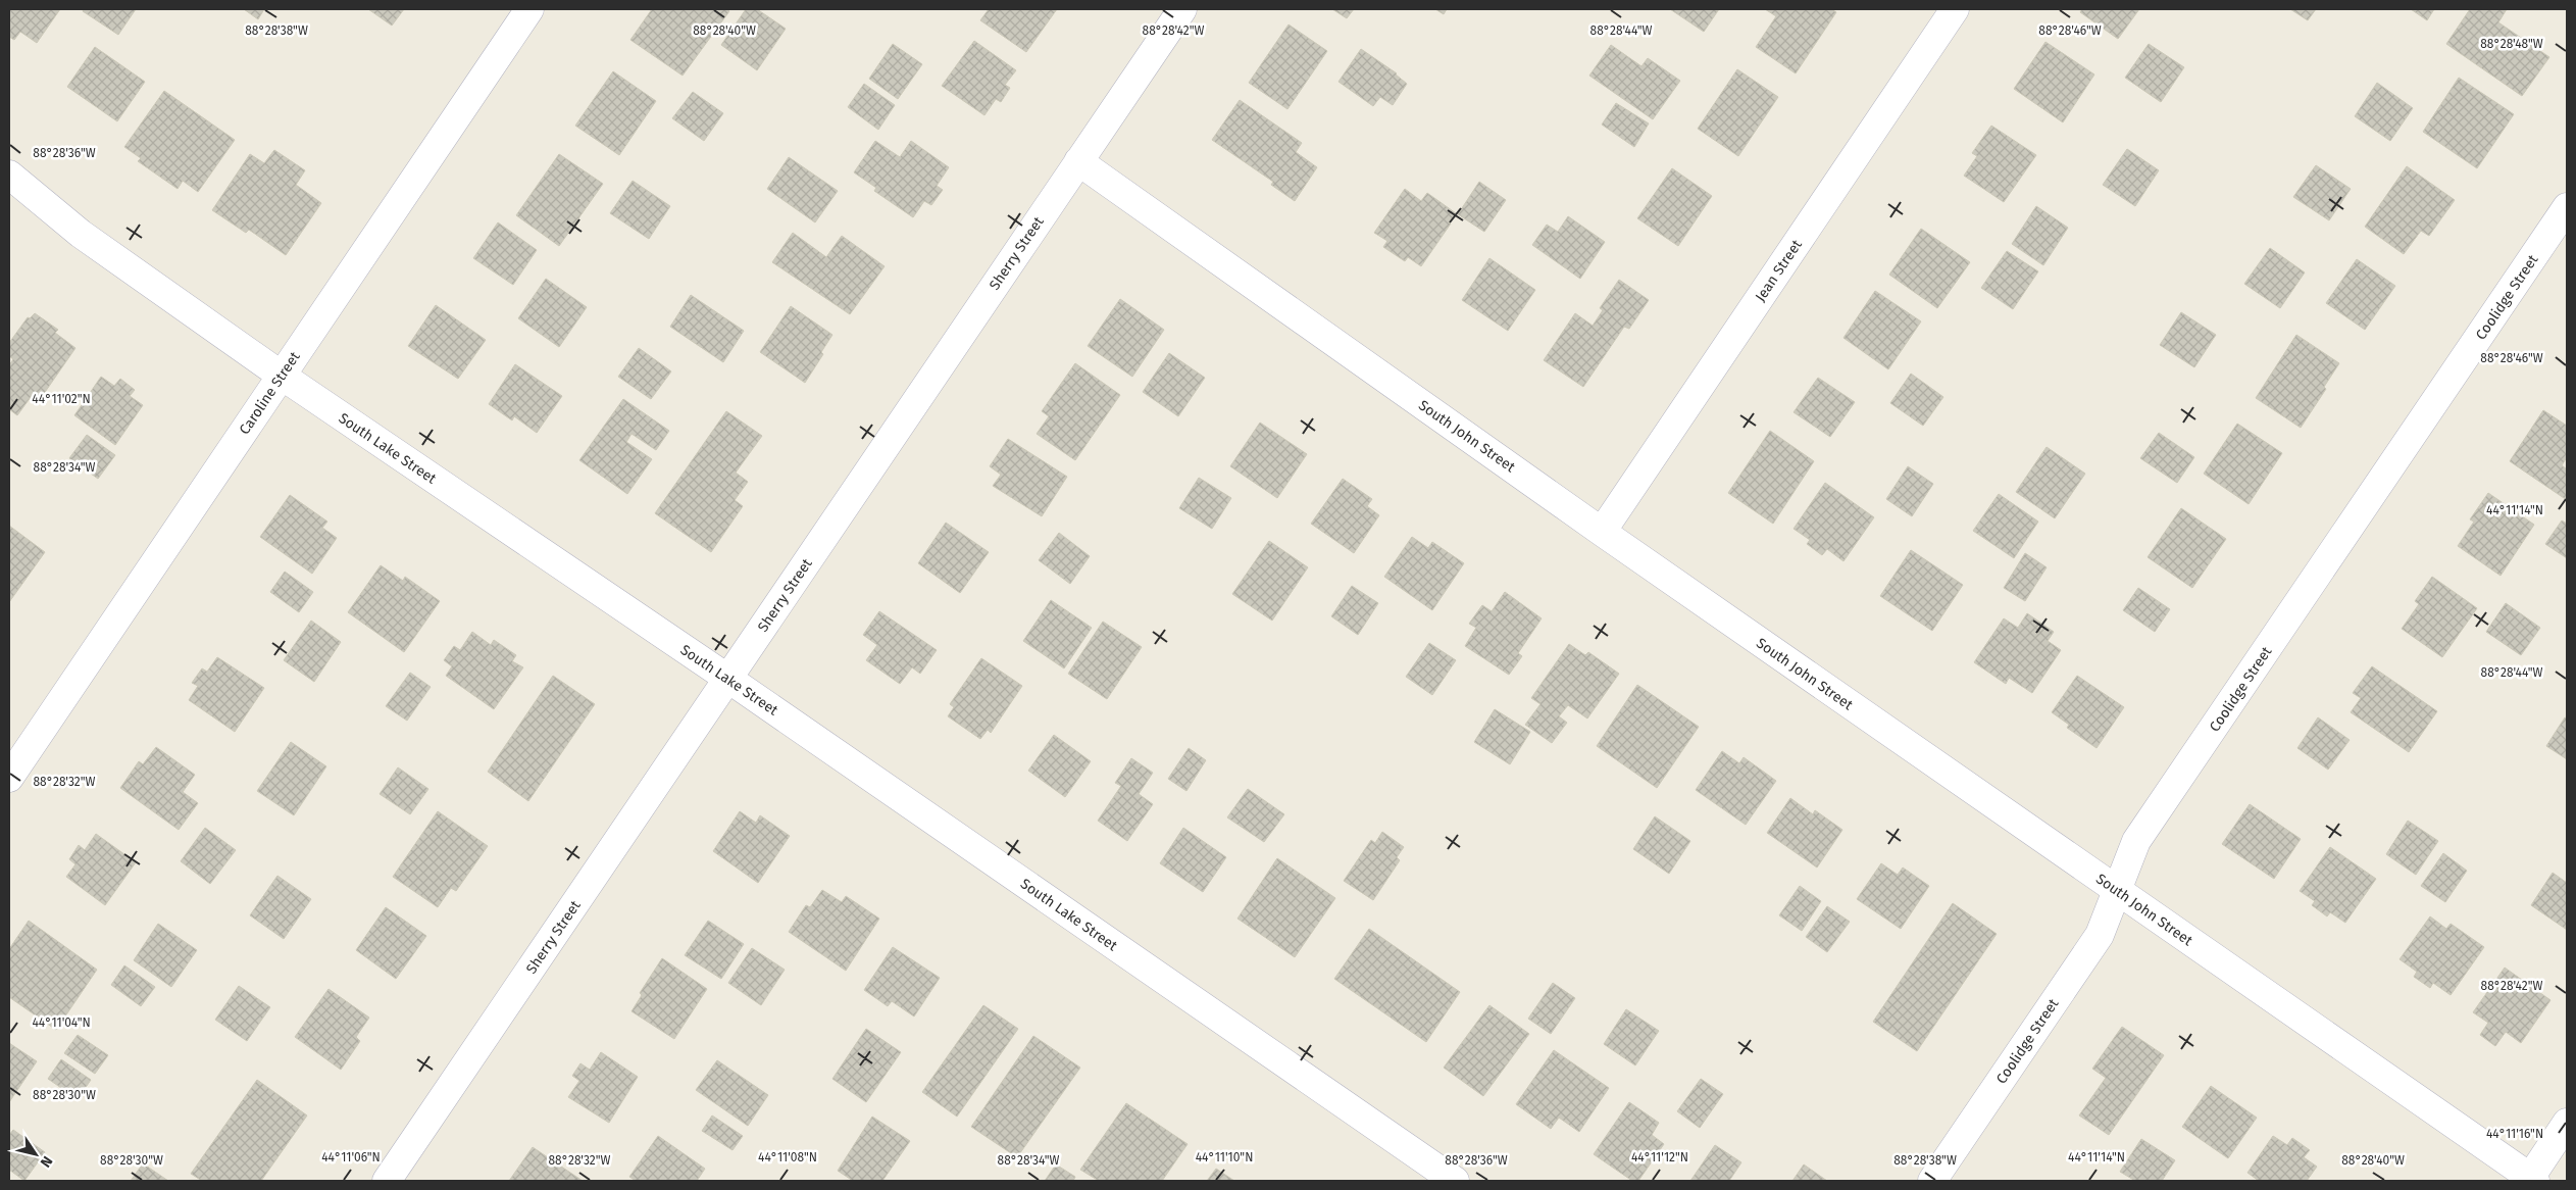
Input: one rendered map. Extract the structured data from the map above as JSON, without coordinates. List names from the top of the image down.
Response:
{
  "streets": {
    "street": [
      "Sherry Street",
      "Jean Street",
      "Coolidge Street",
      "Caroline Street",
      "South John Street",
      "South Lake Street"
    ]
  },
  "crossings": [
    ["Sherry Street", "South John Street"],
    ["Sherry Street", "South Lake Street"],
    ["Jean Street", "South John Street"],
    ["Coolidge Street", "South John Street"],
    ["Caroline Street", "South Lake Street"]
  ],
  "north": "bottom right",
  "coordinates": [
    "88°28'38\"W",
    "88°28'40\"W",
    "88°28'42\"W",
    "88°28'44\"W",
    "88°28'46\"W",
    "88°28'48\"W",
    "88°28'36\"W",
    "44°11'02\"N",
    "88°28'34\"W",
    "44°11'14\"N",
    "88°28'32\"W",
    "44°11'04\"N",
    "88°28'30\"W",
    "44°11'16\"N",
    "44°11'06\"N",
    "44°11'08\"N",
    "44°11'10\"N",
    "44°11'12\"N"
  ]
}
